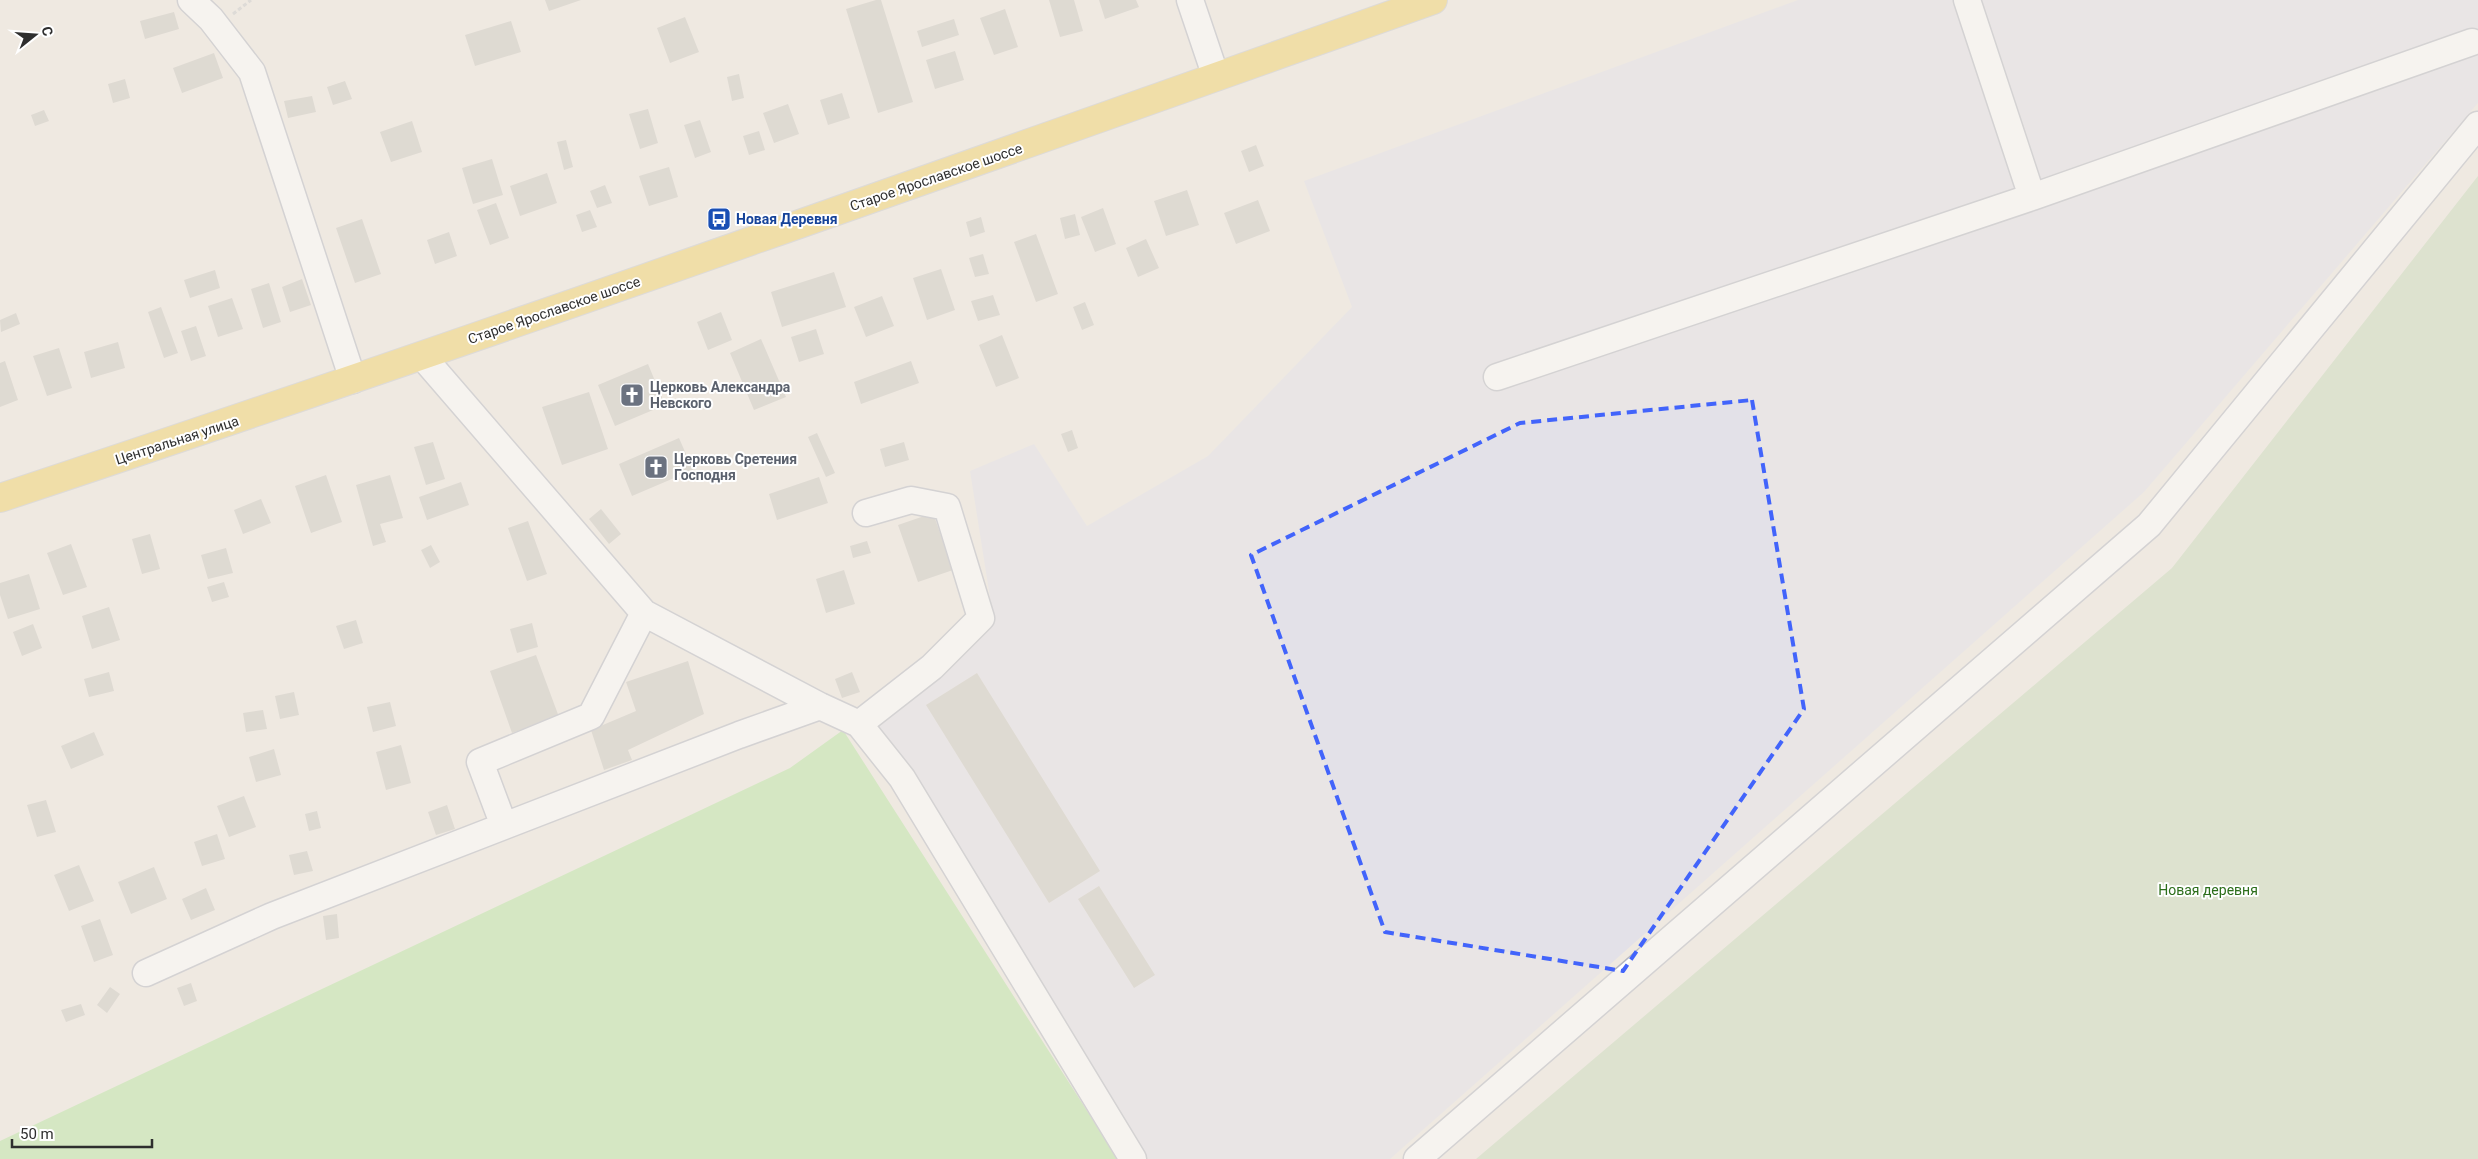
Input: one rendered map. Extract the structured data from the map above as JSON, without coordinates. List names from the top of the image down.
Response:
{
  "streets": {
    "main road": ["Старое Ярославское шоссе", "Центральная улица"]
  },
  "crossings": [
    ["Старое Ярославское шоссе", "Центральная улица"]
  ],
  "parks": ["Новая деревня"],
  "places": {
    "bus stop": ["Новая Деревня"],
    "church": ["Церковь Александра Невского", "Церковь Сретения Господня"]
  },
  "scale_bar": "50 m",
  "north": "right"
}
